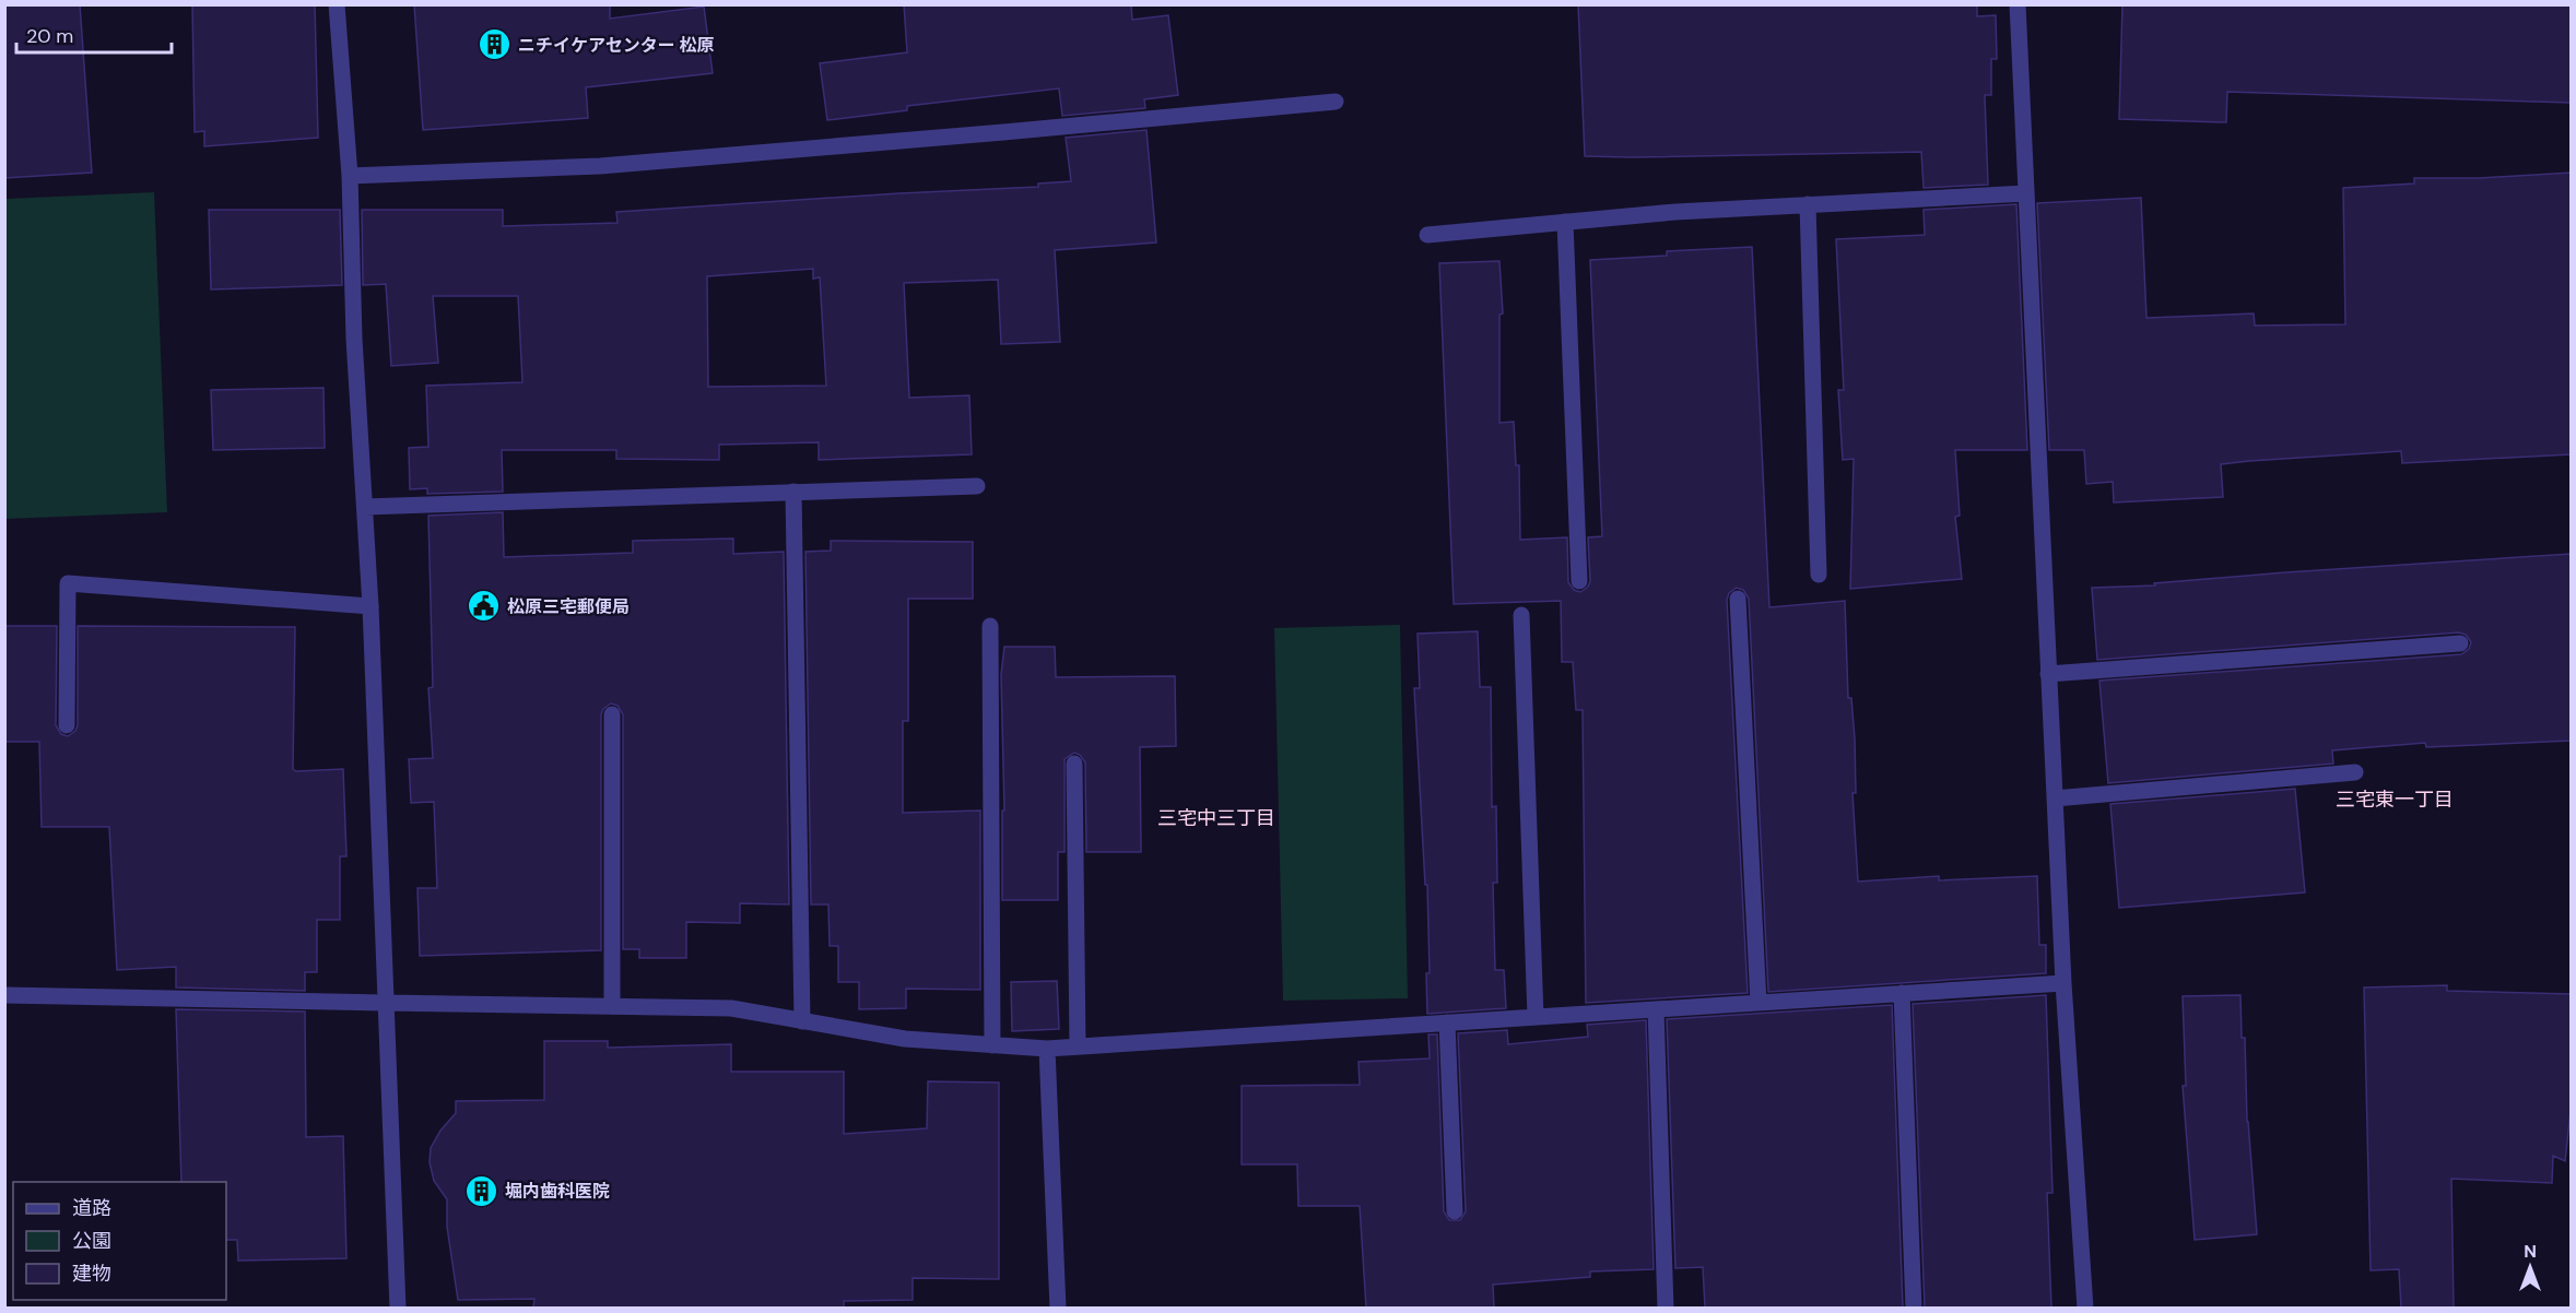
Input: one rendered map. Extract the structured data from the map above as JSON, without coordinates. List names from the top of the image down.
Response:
{
  "districts": ["三宅東一丁目", "三宅中三丁目"],
  "places": {
    "building": ["ニチイケアセンター 松原", "堀内歯科医院"],
    "public building": ["松原三宅郵便局"]
  },
  "legend": ["道路", "公園", "建物"],
  "scale_bar": "20 m",
  "north": "top"
}
